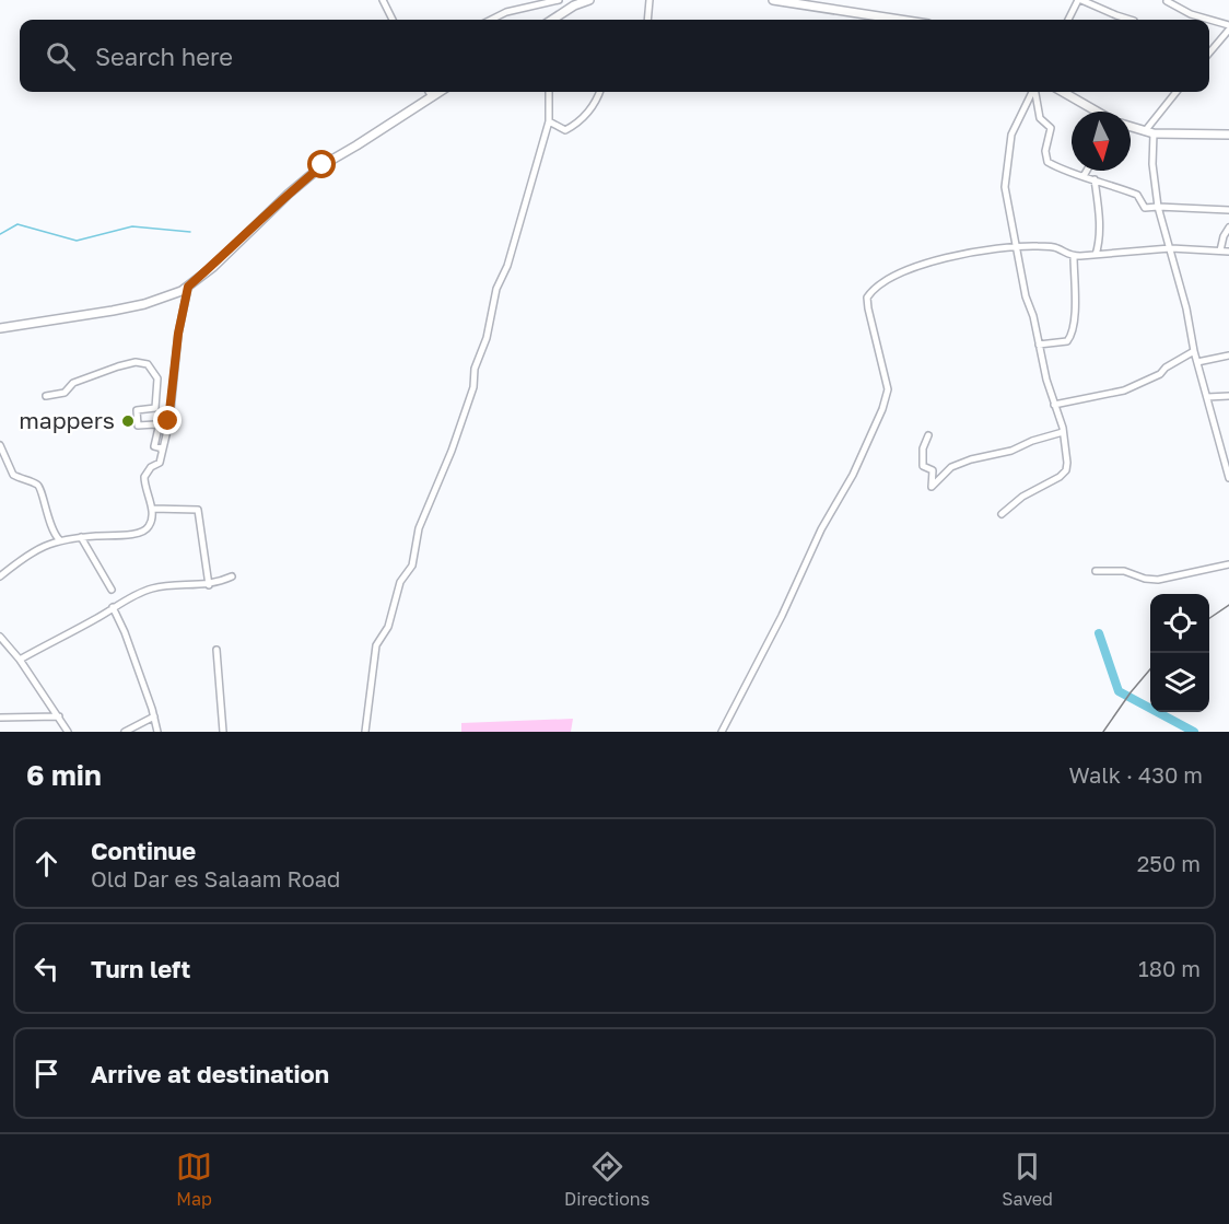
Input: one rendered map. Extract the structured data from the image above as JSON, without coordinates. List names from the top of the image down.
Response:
{
  "places": ["mappers"],
  "north": "bottom",
  "page": {
    "search": "Search here",
    "heading": ["6 min", "Walk · 430 m"],
    "list": [
      ["Continue", "Old Dar es Salaam Road", "250 m"],
      ["Turn left", "180 m"],
      "Arrive at destination"
    ],
    "nav": ["Map", "Directions", "Saved"]
  }
}
